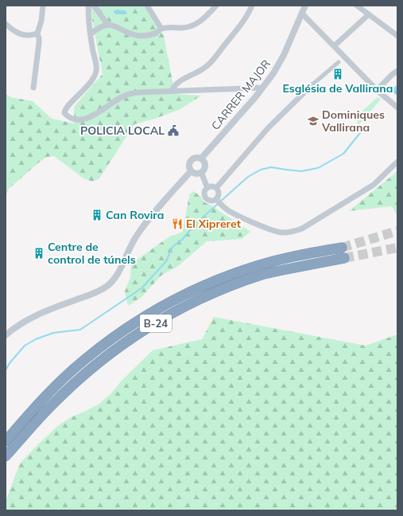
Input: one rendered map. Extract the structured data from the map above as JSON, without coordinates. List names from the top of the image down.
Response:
{
  "streets": {
    "highway": ["B-24"],
    "street": ["CARRER MAJOR"]
  },
  "places": {
    "building": ["Església de Vallirana", "Can Rovira", "Centre de control de túnels"],
    "school or university": ["Dominiques Vallirana"],
    "public building": ["POLICIA LOCAL"],
    "restaurant": ["El Xipreret"]
  }
}
